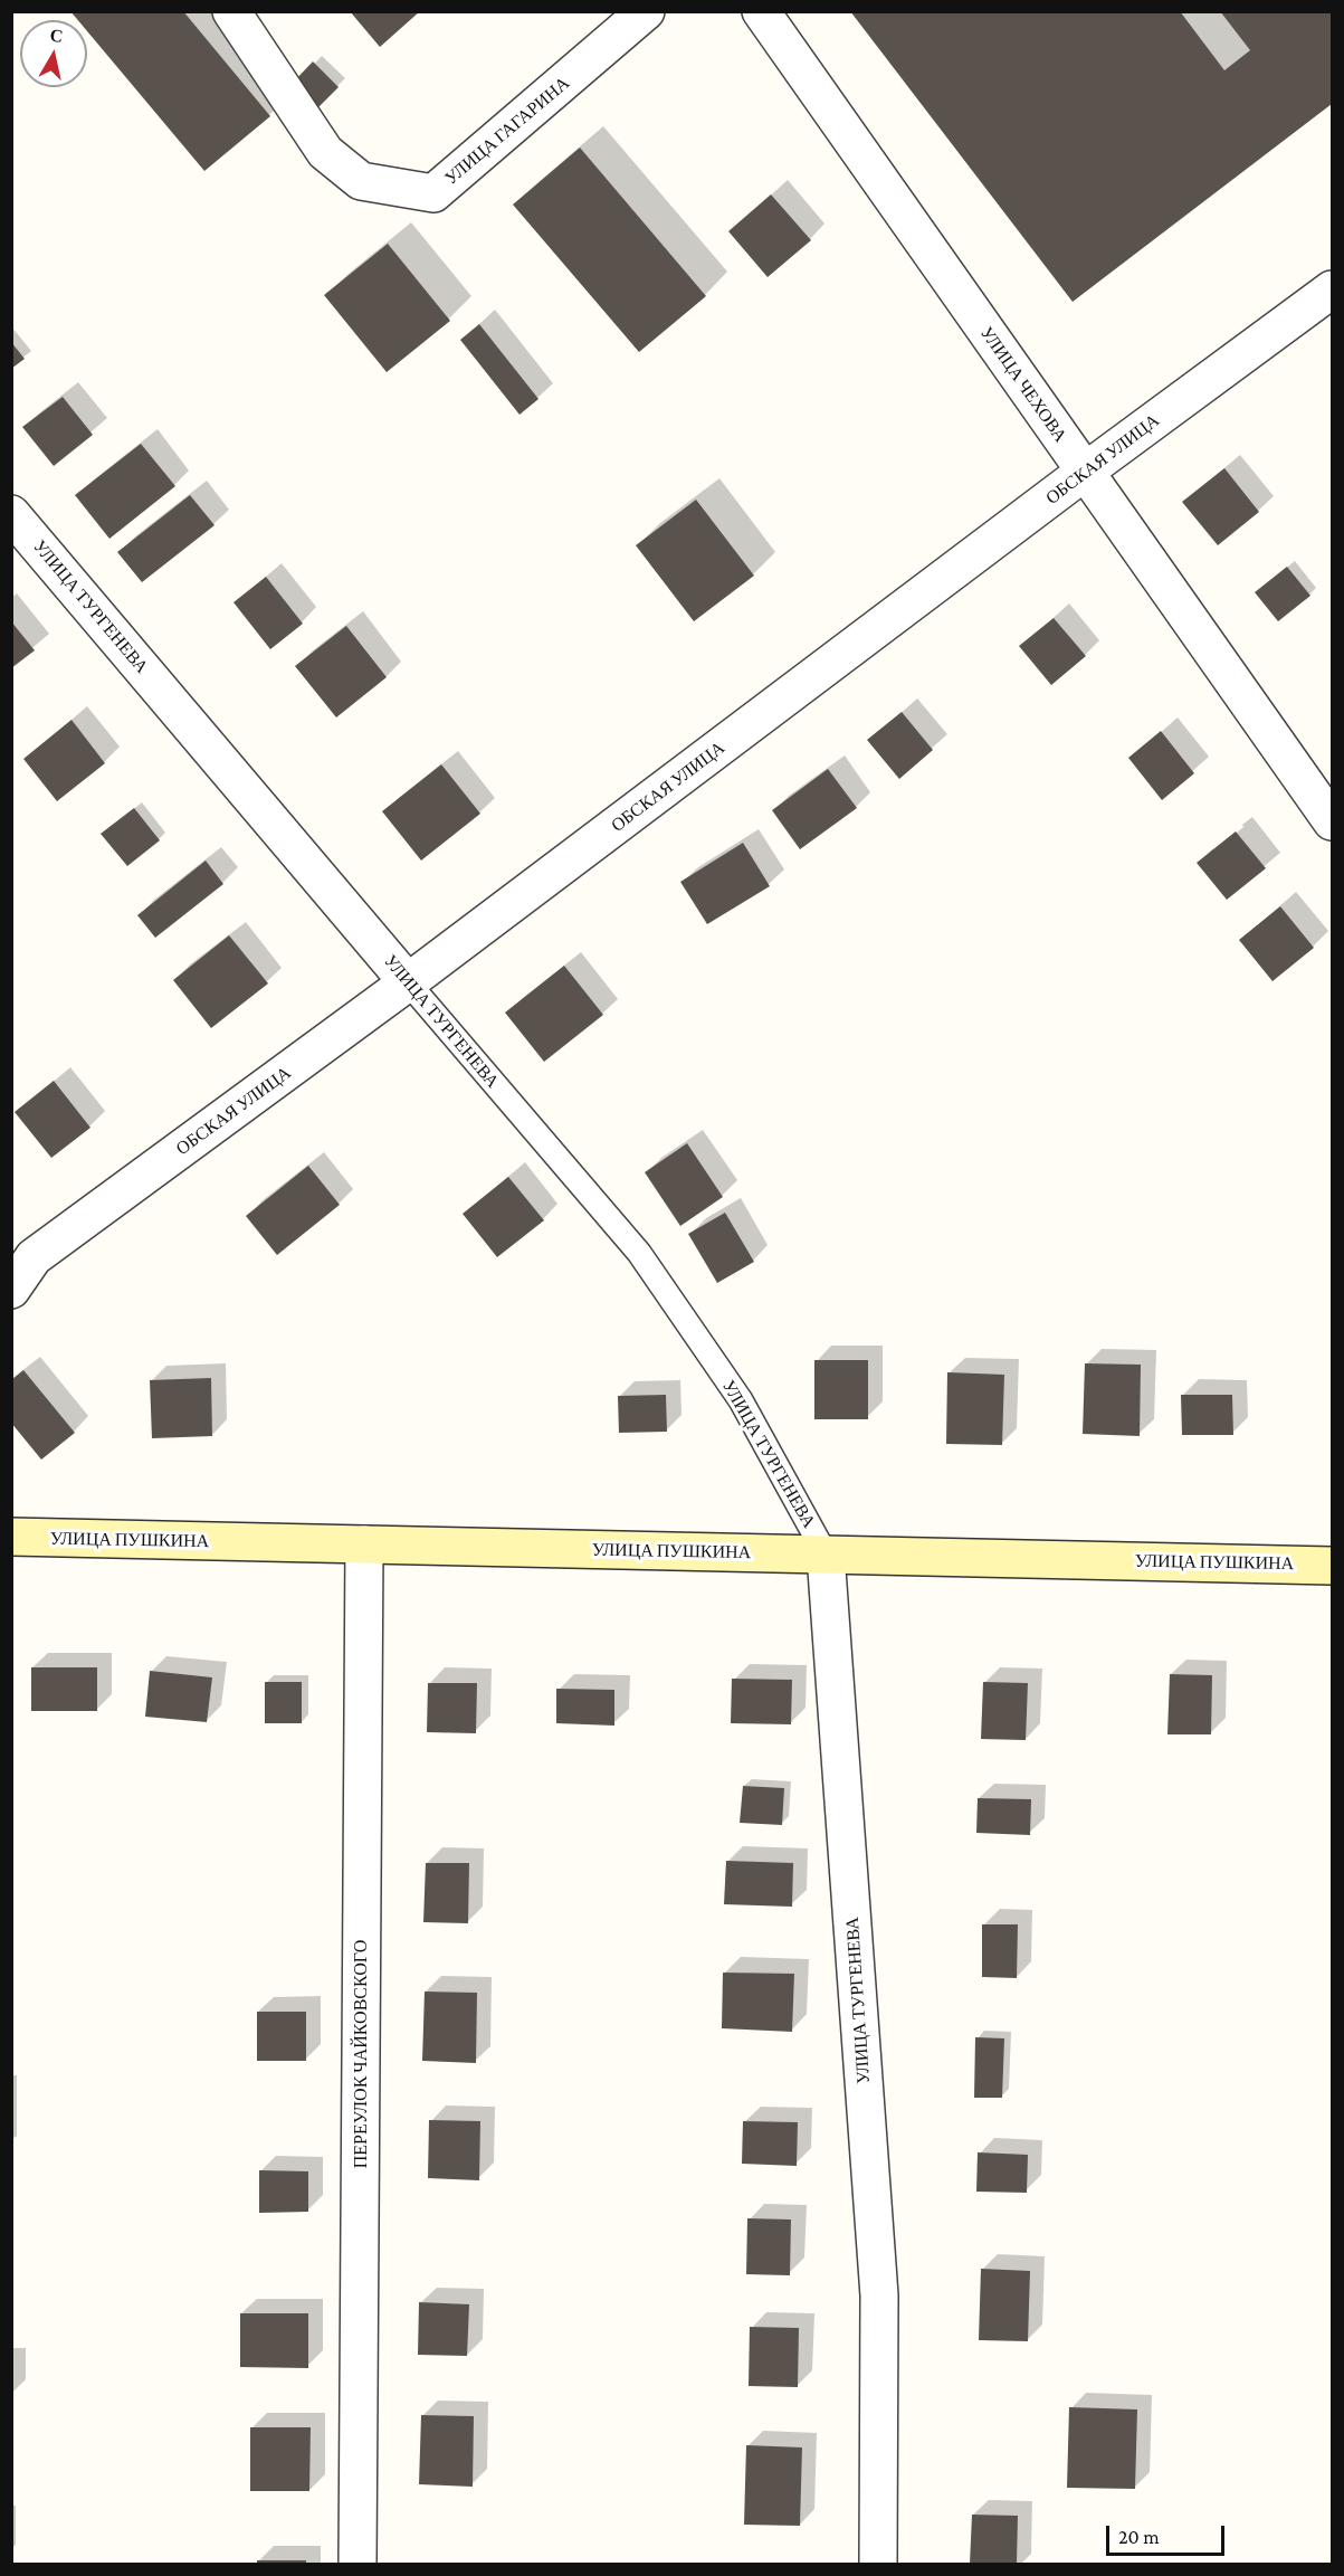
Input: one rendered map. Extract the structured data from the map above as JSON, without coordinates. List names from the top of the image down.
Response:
{
  "streets": {
    "street": [
      "УЛИЦА ГАГАРИНА",
      "УЛИЦА ЧЕХОВА",
      "ОБСКАЯ УЛИЦА",
      "УЛИЦА ТУРГЕНЕВА",
      "УЛИЦА ПУШКИНА",
      "ПЕРЕУЛОК ЧАЙКОВСКОГО"
    ]
  },
  "crossings": [
    ["УЛИЦА ЧЕХОВА", "ОБСКАЯ УЛИЦА"],
    ["ОБСКАЯ УЛИЦА", "УЛИЦА ТУРГЕНЕВА"],
    ["УЛИЦА ТУРГЕНЕВА", "УЛИЦА ПУШКИНА"],
    ["УЛИЦА ПУШКИНА", "ПЕРЕУЛОК ЧАЙКОВСКОГО"]
  ],
  "scale_bar": "20 m",
  "north": "top"
}
